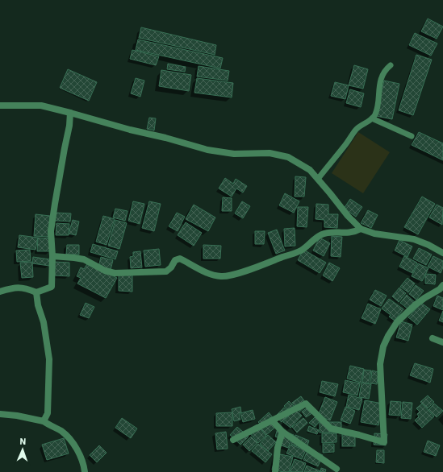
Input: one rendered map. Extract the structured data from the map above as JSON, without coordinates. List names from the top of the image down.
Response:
{
  "north": "top"
}
